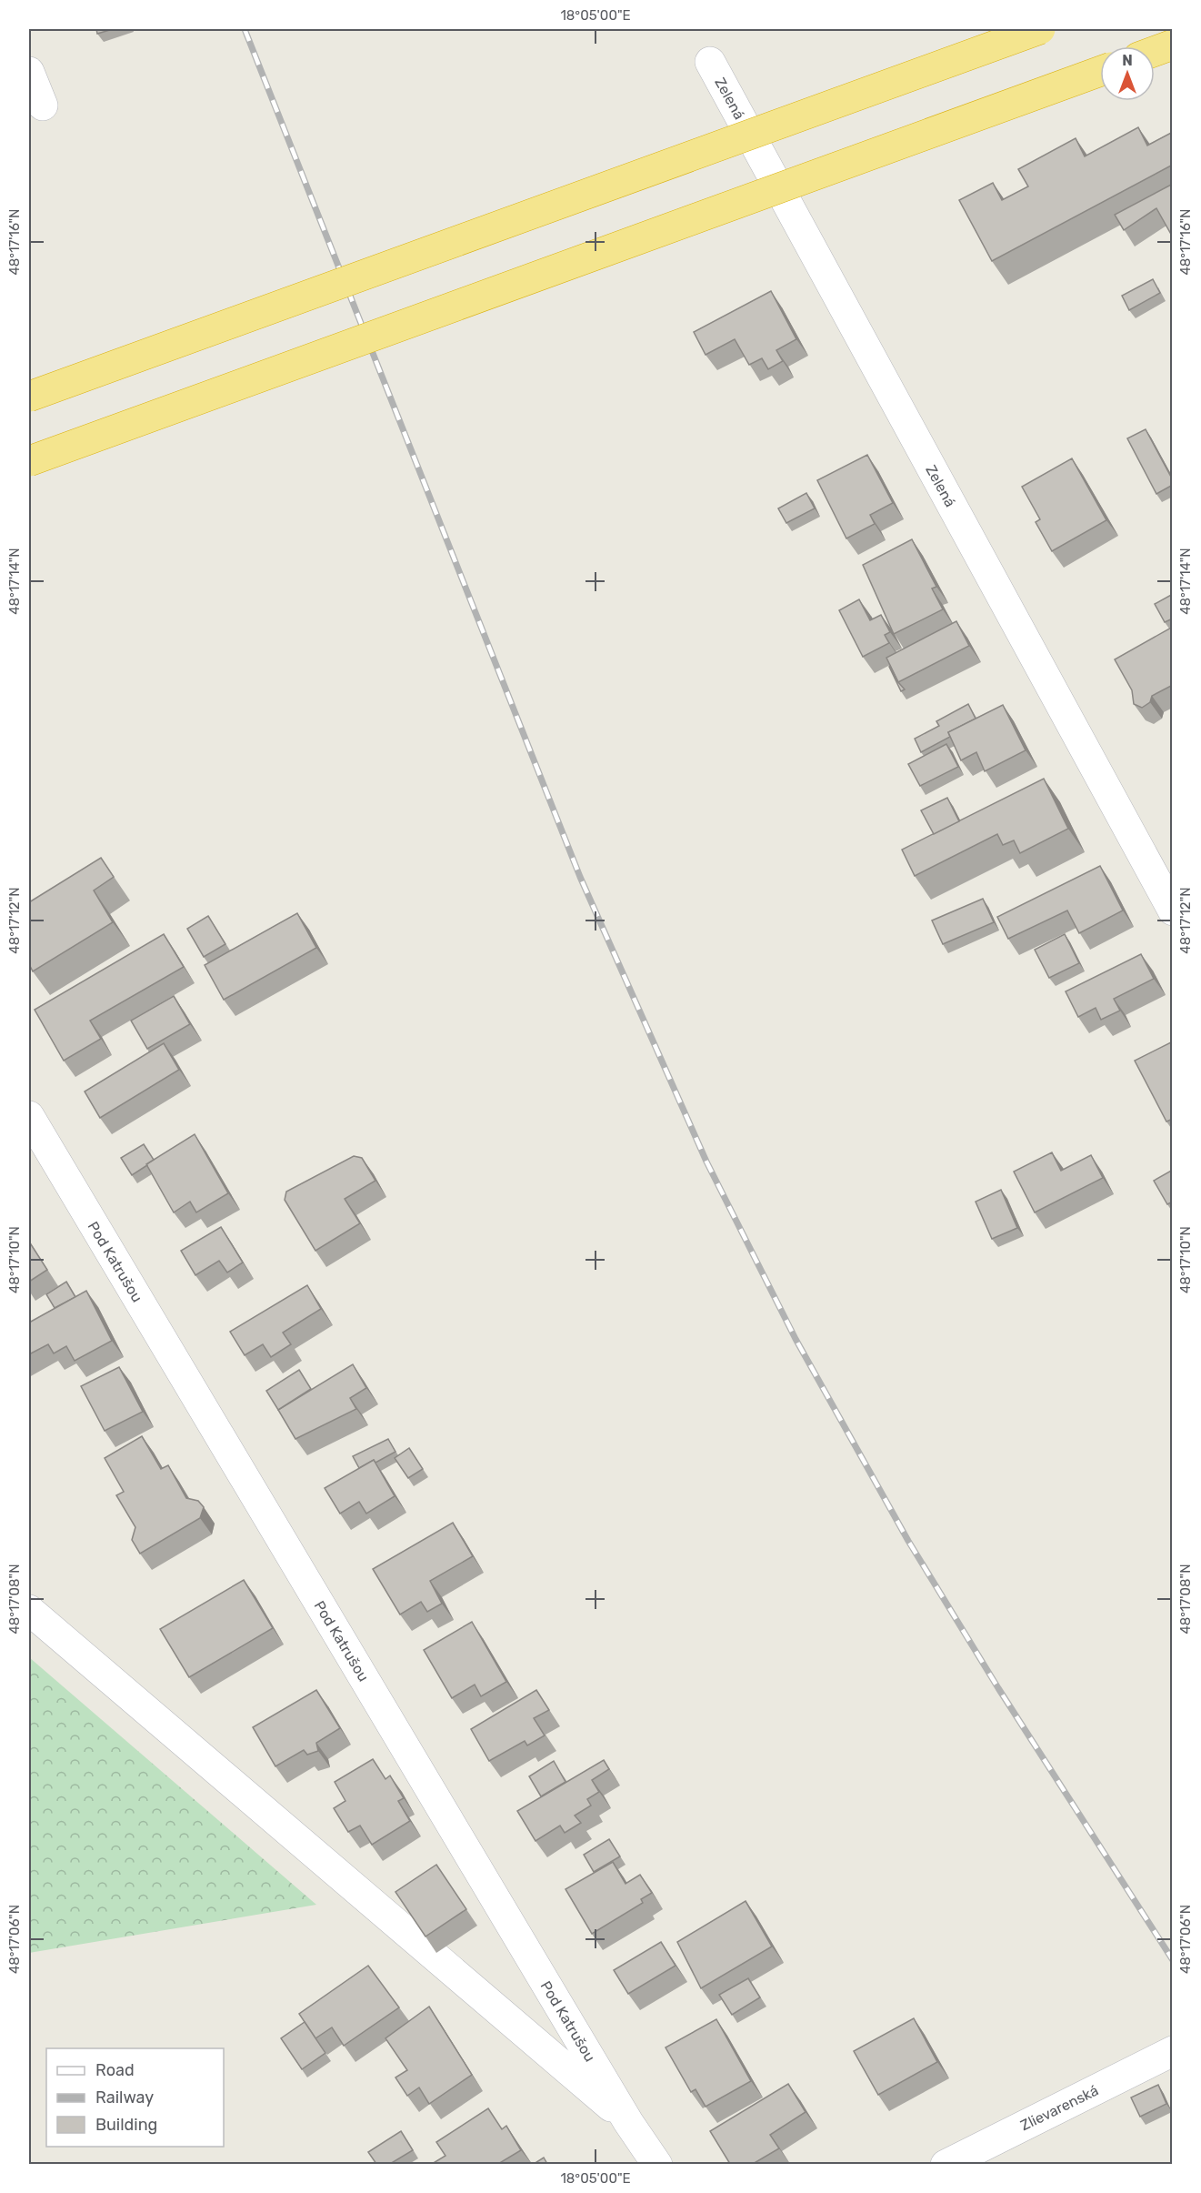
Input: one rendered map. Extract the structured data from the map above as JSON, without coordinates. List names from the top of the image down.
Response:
{
  "streets": {
    "street": ["Zelená", "Pod Katrušou", "Zlievarenská"]
  },
  "legend": ["Road", "Railway", "Building"],
  "north": "top",
  "coordinates": [
    "18°05'00\"E",
    "48°17'16\"N",
    "48°17'14\"N",
    "48°17'12\"N",
    "48°17'10\"N",
    "48°17'08\"N",
    "48°17'06\"N"
  ]
}
